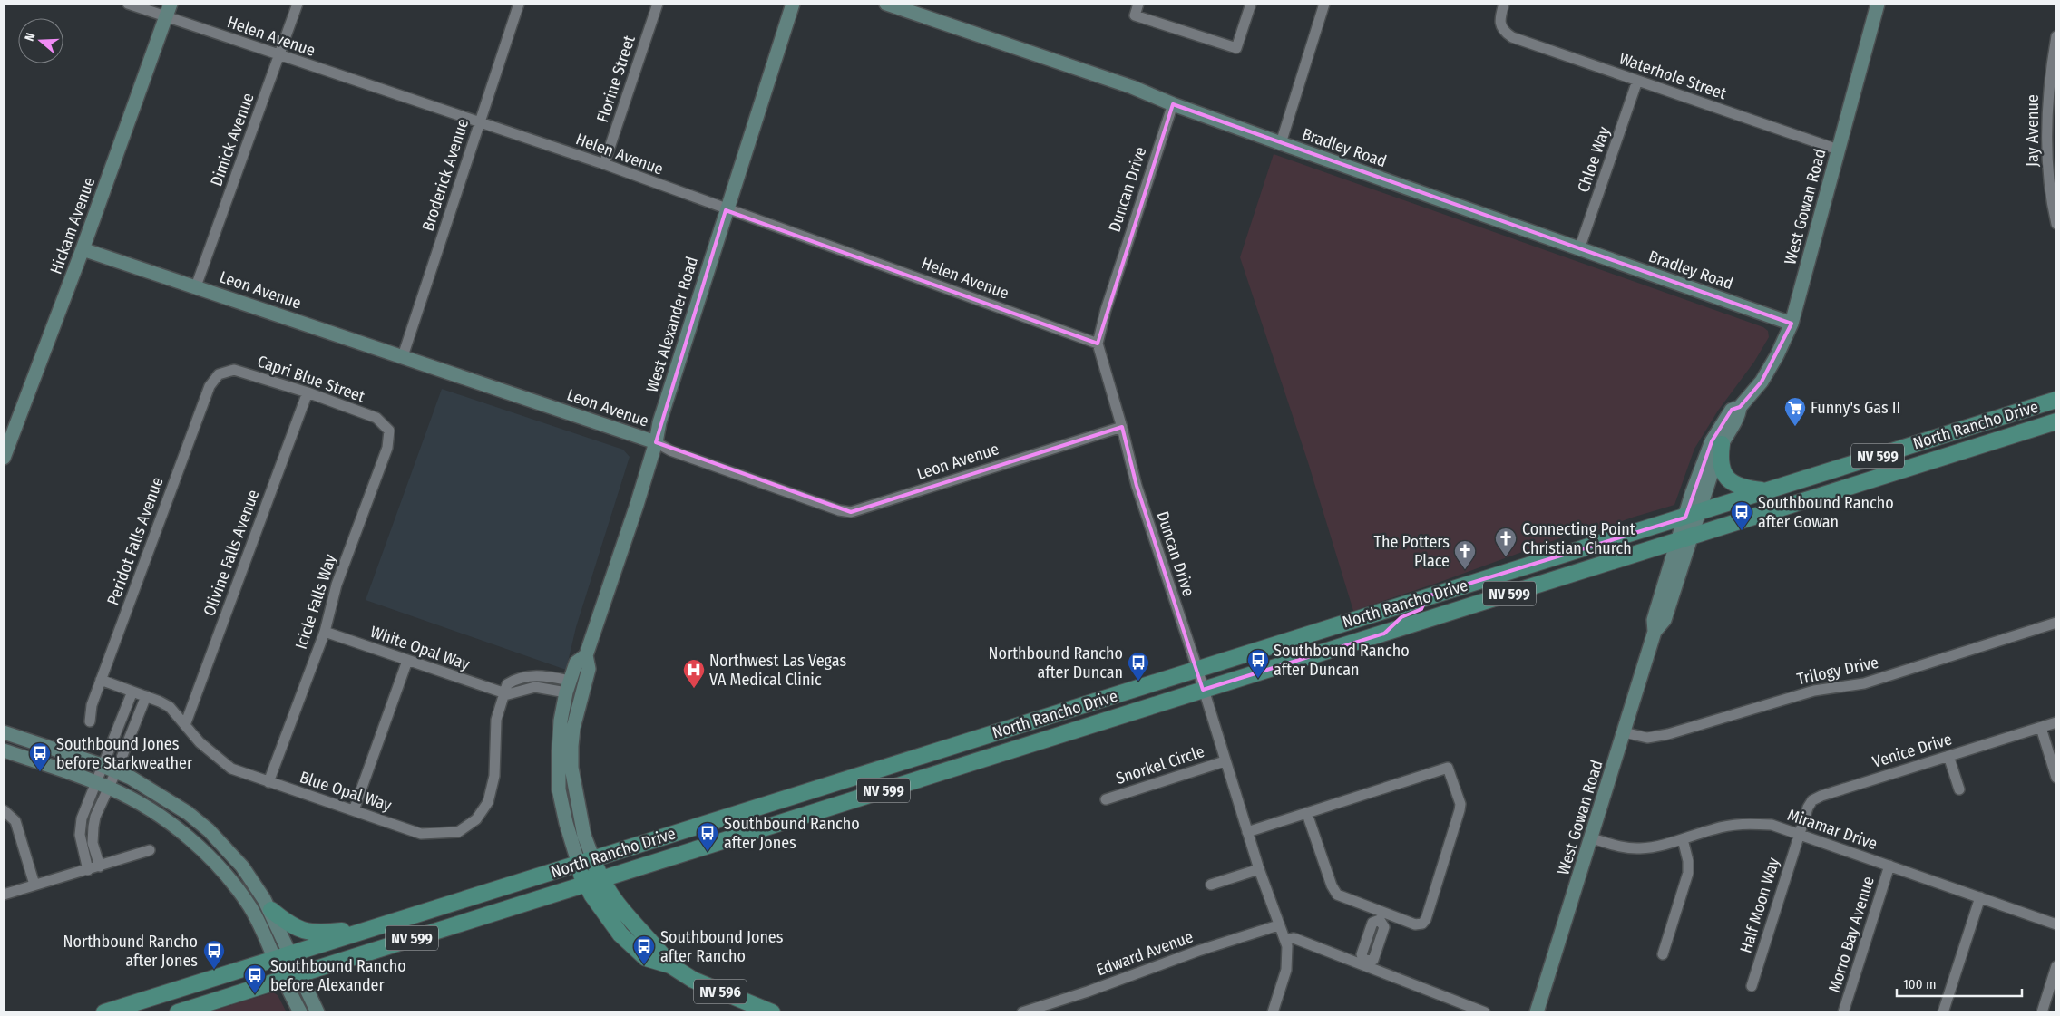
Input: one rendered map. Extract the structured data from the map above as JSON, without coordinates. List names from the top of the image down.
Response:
{
  "streets": {
    "main road": ["North Rancho Drive", "NV 599", "NV 596"],
    "street": [
      "Helen Avenue",
      "Waterhole Street",
      "Florine Street",
      "Jay Avenue",
      "Dimick Avenue",
      "Bradley Road",
      "Chloe Way",
      "Broderick Avenue",
      "Duncan Drive",
      "West Gowan Road",
      "Hickam Avenue",
      "Leon Avenue",
      "West Alexander Road",
      "Capri Blue Street",
      "Peridot Falls Avenue",
      "Olivine Falls Avenue",
      "Icicle Falls Way",
      "White Opal Way",
      "Trilogy Drive",
      "Venice Drive",
      "Snorkel Circle",
      "Blue Opal Way",
      "Miramar Drive",
      "Half Moon Way",
      "Morro Bay Avenue",
      "Edward Avenue"
    ]
  },
  "crossings": [
    ["Helen Avenue", "Florine Street"],
    ["Helen Avenue", "Dimick Avenue"],
    ["Helen Avenue", "Broderick Avenue"],
    ["Helen Avenue", "Duncan Drive"],
    ["Helen Avenue", "Hickam Avenue"],
    ["Helen Avenue", "West Alexander Road"],
    ["Waterhole Street", "Chloe Way"],
    ["Waterhole Street", "West Gowan Road"],
    ["Dimick Avenue", "Leon Avenue"],
    ["Bradley Road", "Chloe Way"],
    ["Bradley Road", "Duncan Drive"],
    ["Bradley Road", "West Gowan Road"],
    ["Broderick Avenue", "Leon Avenue"],
    ["Duncan Drive", "Leon Avenue"],
    ["Duncan Drive", "North Rancho Drive"],
    ["Duncan Drive", "Snorkel Circle"],
    ["Duncan Drive", "Edward Avenue"],
    ["West Gowan Road", "North Rancho Drive"],
    ["West Gowan Road", "Trilogy Drive"],
    ["West Gowan Road", "Miramar Drive"],
    ["Hickam Avenue", "Leon Avenue"],
    ["Leon Avenue", "West Alexander Road"],
    ["West Alexander Road", "North Rancho Drive"],
    ["West Alexander Road", "Blue Opal Way"],
    ["West Alexander Road", "NV 596"],
    ["Capri Blue Street", "Peridot Falls Avenue"],
    ["Capri Blue Street", "Olivine Falls Avenue"],
    ["Capri Blue Street", "Icicle Falls Way"],
    ["North Rancho Drive", "NV 596"],
    ["Peridot Falls Avenue", "Blue Opal Way"],
    ["Olivine Falls Avenue", "Blue Opal Way"],
    ["Icicle Falls Way", "White Opal Way"],
    ["Icicle Falls Way", "Blue Opal Way"],
    ["White Opal Way", "Blue Opal Way"],
    ["Venice Drive", "Miramar Drive"],
    ["Venice Drive", "Half Moon Way"],
    ["Miramar Drive", "Half Moon Way"],
    ["Miramar Drive", "Morro Bay Avenue"]
  ],
  "places": {
    "supermarket": ["Funny's Gas II"],
    "bus stop": [
      "Southbound Rancho after Gowan",
      "Southbound Rancho after Duncan",
      "Northbound Rancho after Duncan",
      "Southbound Jones before Starkweather",
      "Southbound Rancho after Jones",
      "Southbound Jones after Rancho",
      "Northbound Rancho after Jones",
      "Southbound Rancho before Alexander"
    ],
    "church": ["Connecting Point Christian Church", "The Potters Place"],
    "hospital": ["Northwest Las Vegas VA Medical Clinic"]
  },
  "scale_bar": "100 m",
  "north": "left"
}
